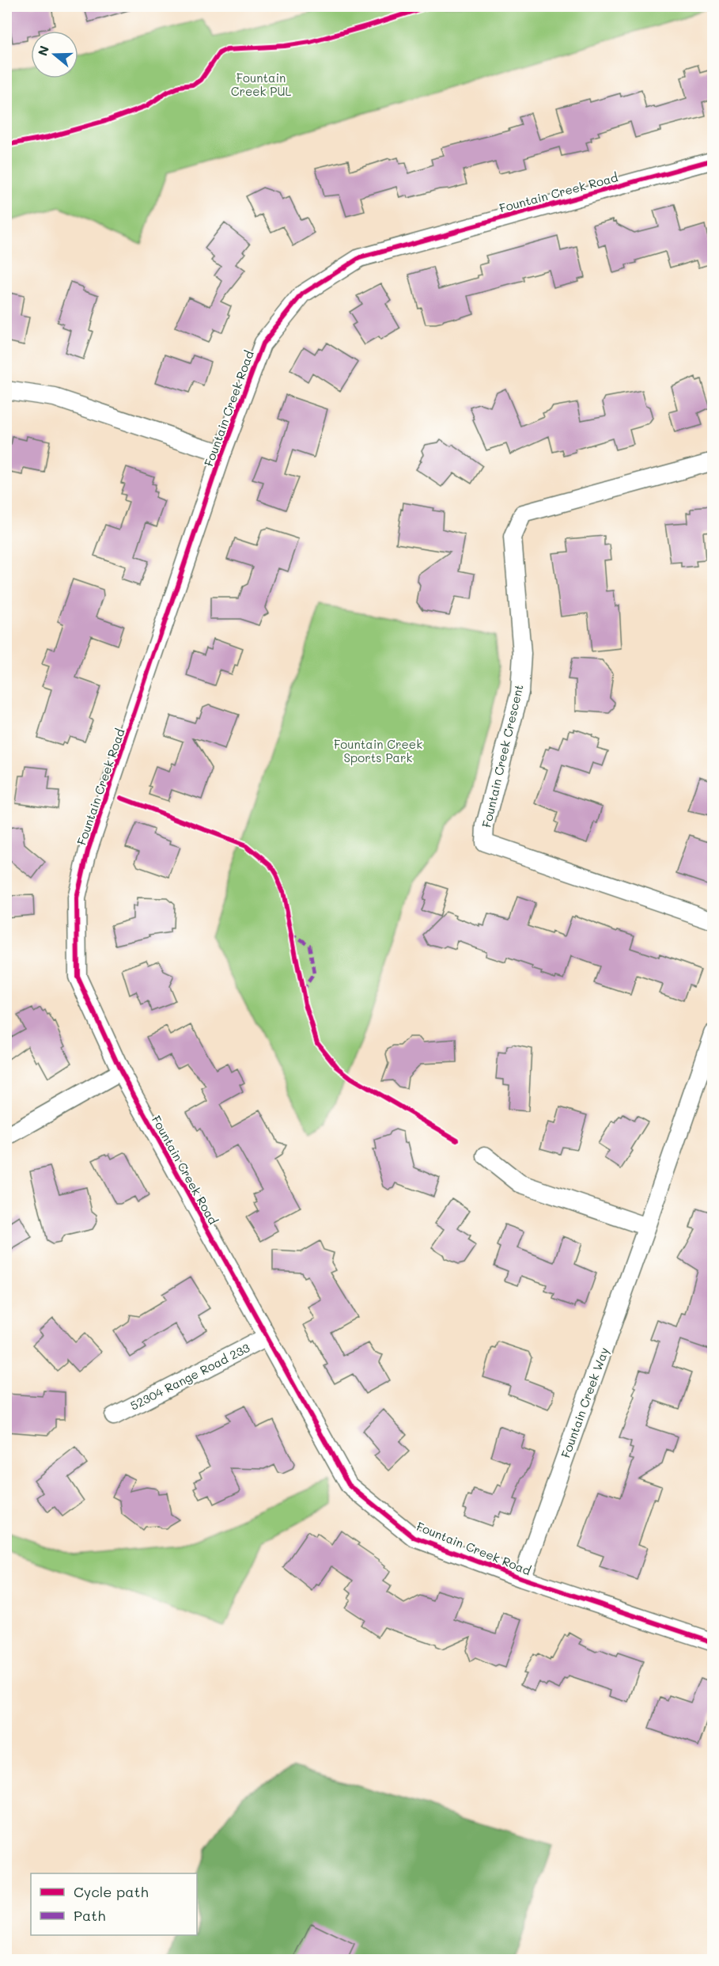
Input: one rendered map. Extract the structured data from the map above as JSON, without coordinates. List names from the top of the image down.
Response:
{
  "streets": {
    "street": [
      "Fountain Creek Road",
      "Fountain Creek Crescent",
      "52304 Range Road 233",
      "Fountain Creek Way"
    ]
  },
  "crossings": [
    ["Fountain Creek Road", "52304 Range Road 233"],
    ["Fountain Creek Road", "Fountain Creek Way"]
  ],
  "parks": ["Fountain Creek PUL", "Fountain Creek Sports Park"],
  "legend": ["Cycle path", "Path"],
  "north": "left"
}
